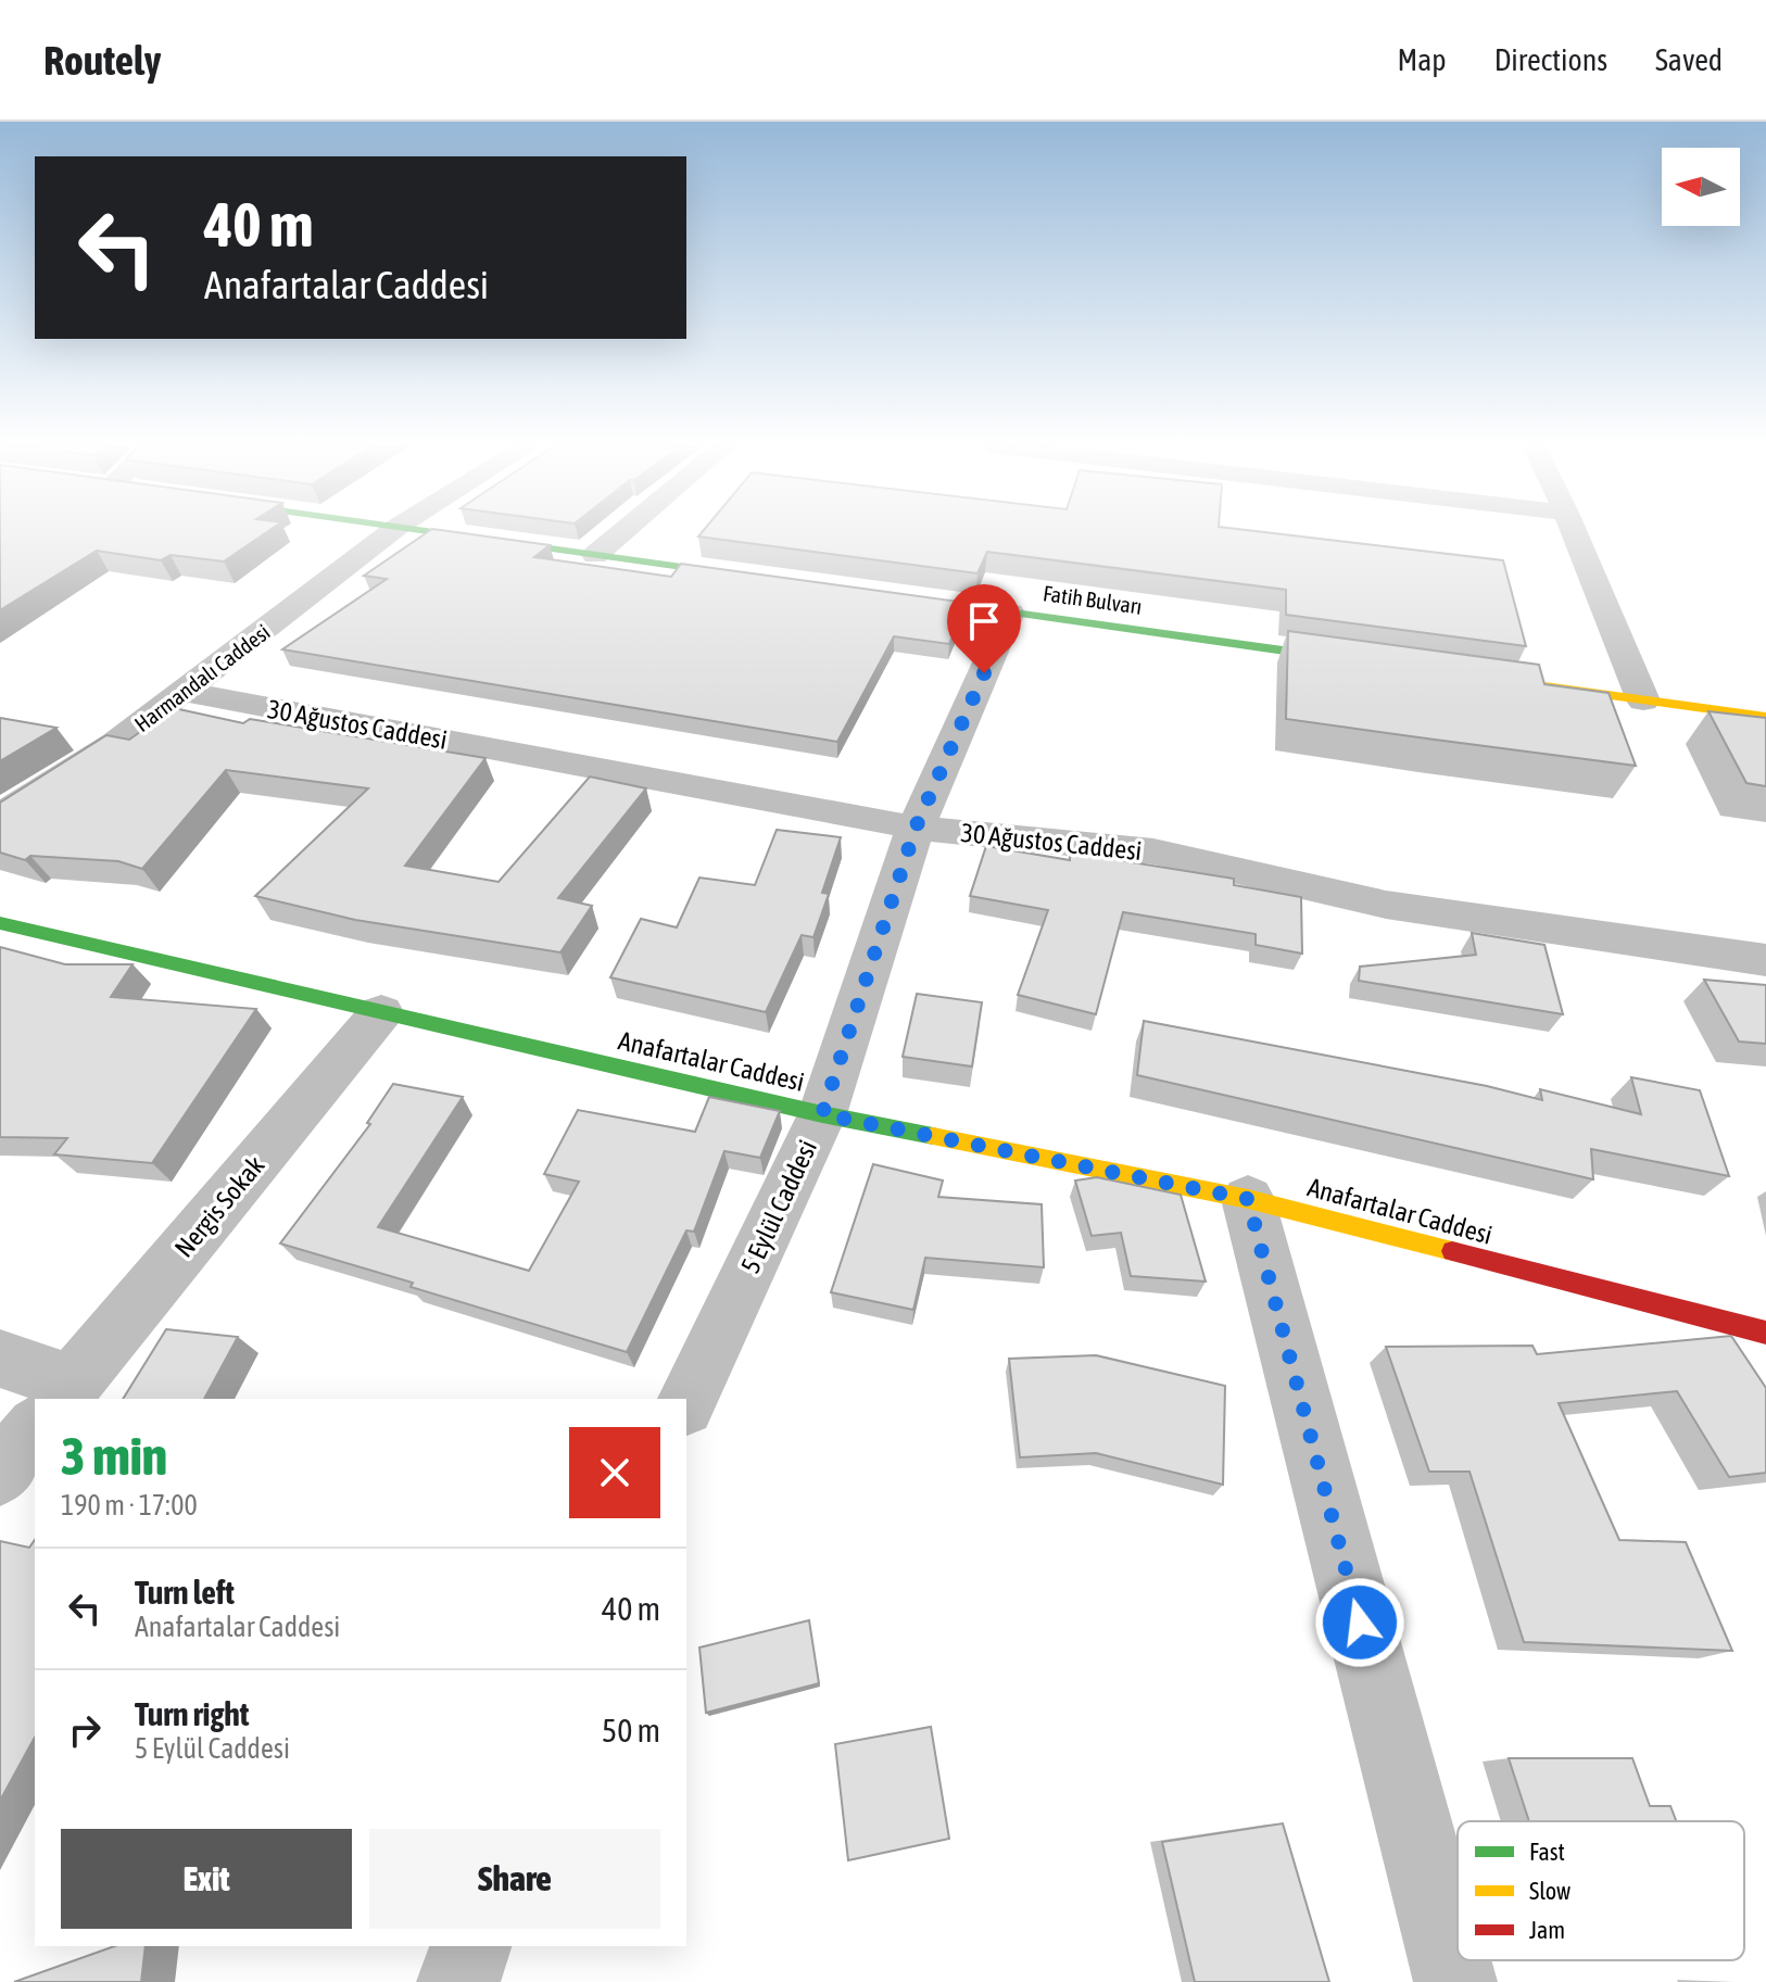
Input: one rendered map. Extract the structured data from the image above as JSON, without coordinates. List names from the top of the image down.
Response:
{
  "streets": {
    "street": [
      "Fatih Bulvarı",
      "Harmandalı Caddesi",
      "30 Ağustos Caddesi",
      "Anafartalar Caddesi",
      "Nergis Sokak",
      "5 Eylül Caddesi"
    ]
  },
  "crossings": [
    ["Fatih Bulvarı", "5 Eylül Caddesi"],
    ["Harmandalı Caddesi", "30 Ağustos Caddesi"],
    ["30 Ağustos Caddesi", "5 Eylül Caddesi"],
    ["Anafartalar Caddesi", "Nergis Sokak"],
    ["Anafartalar Caddesi", "5 Eylül Caddesi"]
  ],
  "legend": ["Fast", "Slow", "Jam"],
  "north": "left",
  "page": {
    "header": "Routely",
    "nav": ["Map", "Directions", "Saved"],
    "turn": ["40 m", "Anafartalar Caddesi"],
    "heading": ["3 min", "190 m · 17:00"],
    "list": [
      {
        "name": "Turn left",
        "note": "Anafartalar Caddesi",
        "value": "40 m"
      },
      {
        "name": "Turn right",
        "note": "5 Eylül Caddesi",
        "value": "50 m"
      }
    ],
    "buttons": ["Exit", "Share"]
  }
}
